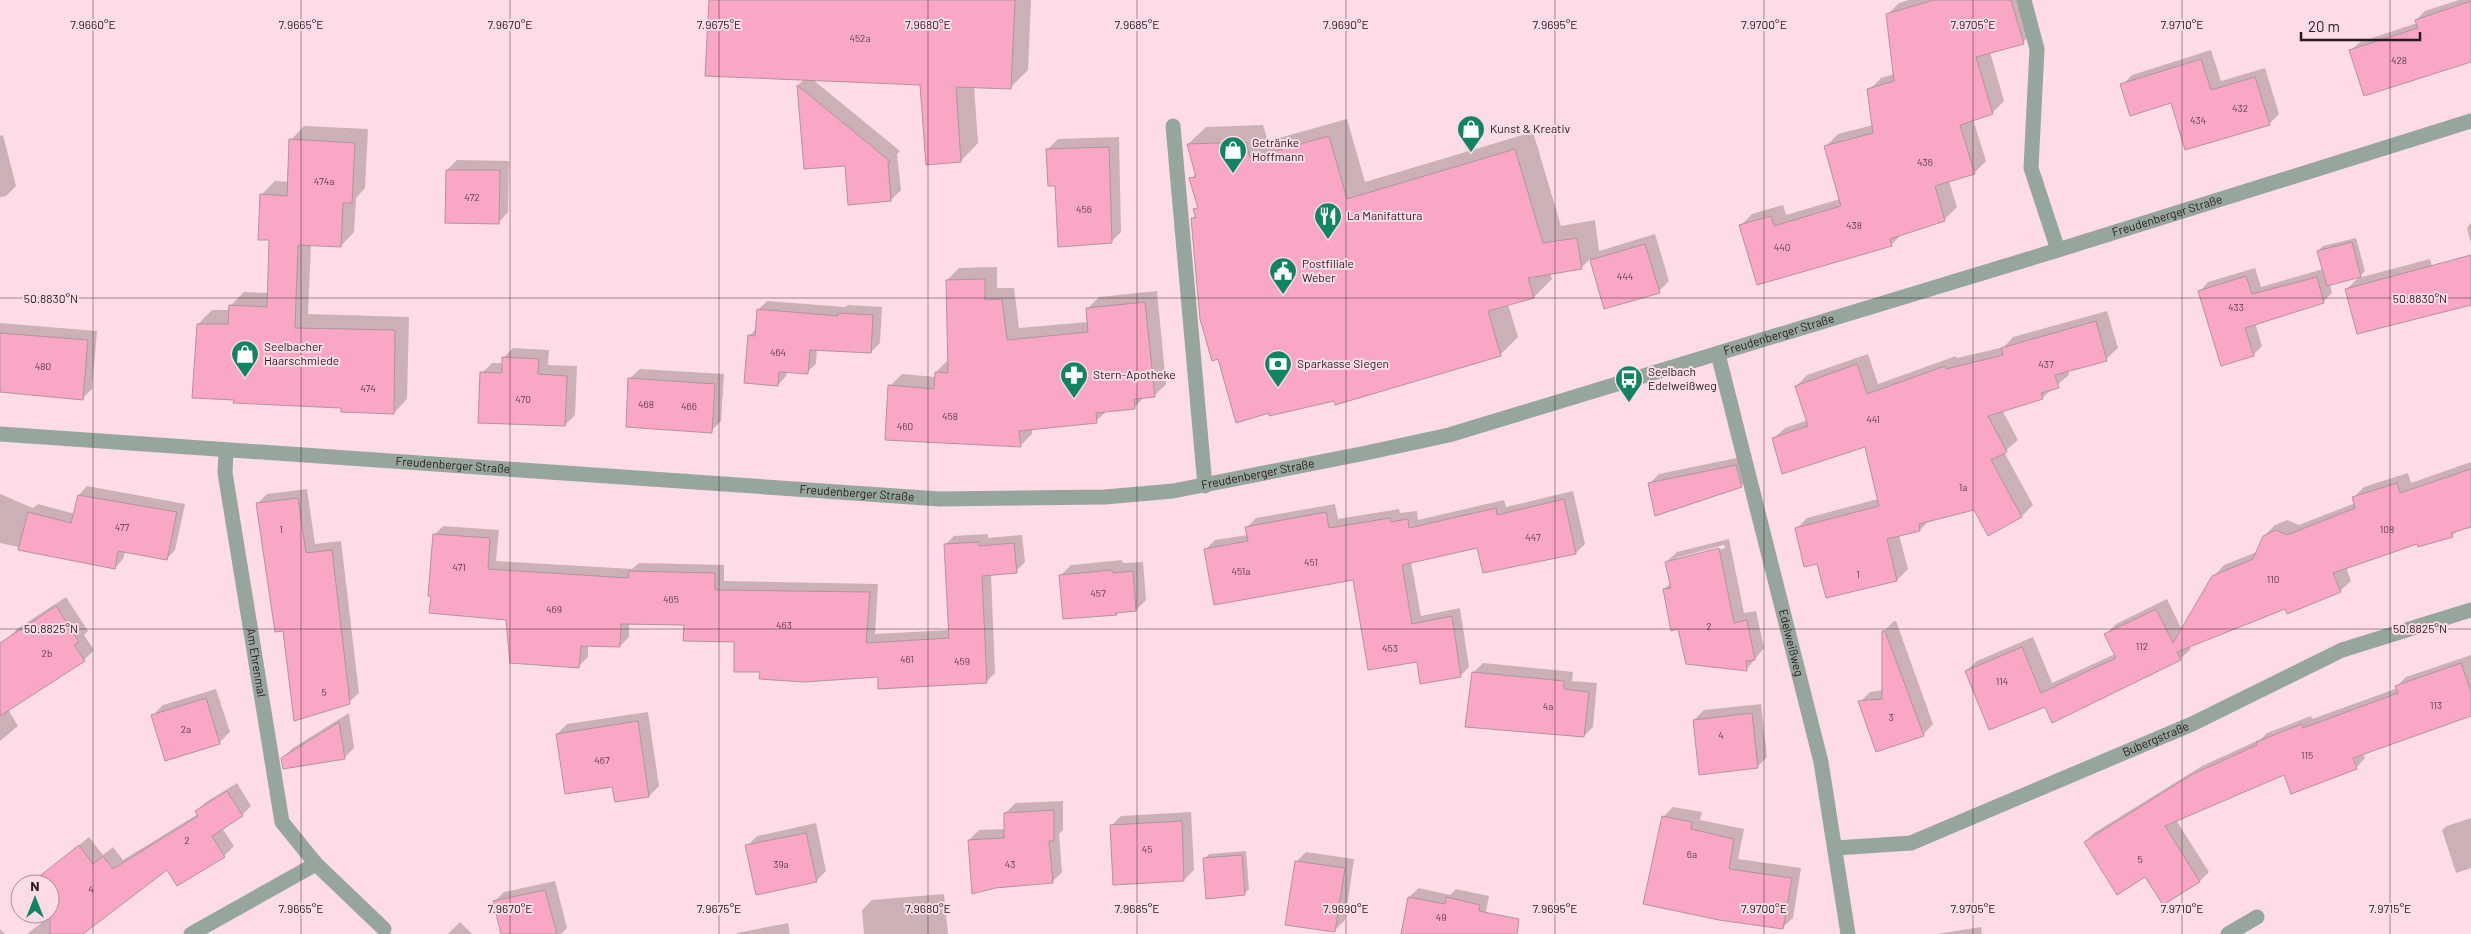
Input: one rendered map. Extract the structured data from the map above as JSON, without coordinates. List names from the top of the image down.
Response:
{
  "streets": {
    "street": [
      "Freudenberger Straße",
      "Edelweißweg",
      "Am Ehrenmal",
      "Bubergstraße"
    ]
  },
  "crossings": [
    ["Freudenberger Straße", "Edelweißweg"],
    ["Freudenberger Straße", "Am Ehrenmal"],
    ["Edelweißweg", "Bubergstraße"]
  ],
  "places": {
    "shop": ["Kunst & Kreativ", "Getränke Hoffmann", "Seelbacher Haarschmiede"],
    "restaurant": ["La Manifattura"],
    "public building": ["Postfiliale Weber"],
    "bank": ["Sparkasse Siegen"],
    "pharmacy": ["Stern-Apotheke"],
    "bus stop": ["Seelbach Edelweißweg"]
  },
  "house_numbers": [
    "452a",
    "428",
    "432",
    "434",
    "436",
    "474a",
    "472",
    "456",
    "438",
    "440",
    "444",
    "433",
    "464",
    "437",
    "480",
    "474",
    "470",
    "468",
    "466",
    "458",
    "441",
    "460",
    "1a",
    "477",
    "1",
    "108",
    "447",
    "451",
    "471",
    "451a",
    "1",
    "110",
    "457",
    "465",
    "469",
    "463",
    "2",
    "112",
    "453",
    "2b",
    "461",
    "459",
    "114",
    "5",
    "113",
    "4a",
    "3",
    "2a",
    "4",
    "115",
    "467",
    "2",
    "45",
    "6a",
    "5",
    "39a",
    "43",
    "4",
    "49"
  ],
  "scale_bar": "20 m",
  "north": "top",
  "coordinates": [
    "7.9660°E",
    "7.9665°E",
    "7.9670°E",
    "7.9675°E",
    "7.9680°E",
    "7.9685°E",
    "7.9690°E",
    "7.9695°E",
    "7.9700°E",
    "7.9705°E",
    "7.9710°E",
    "50.8830°N",
    "50.8825°N",
    "7.9715°E"
  ]
}
